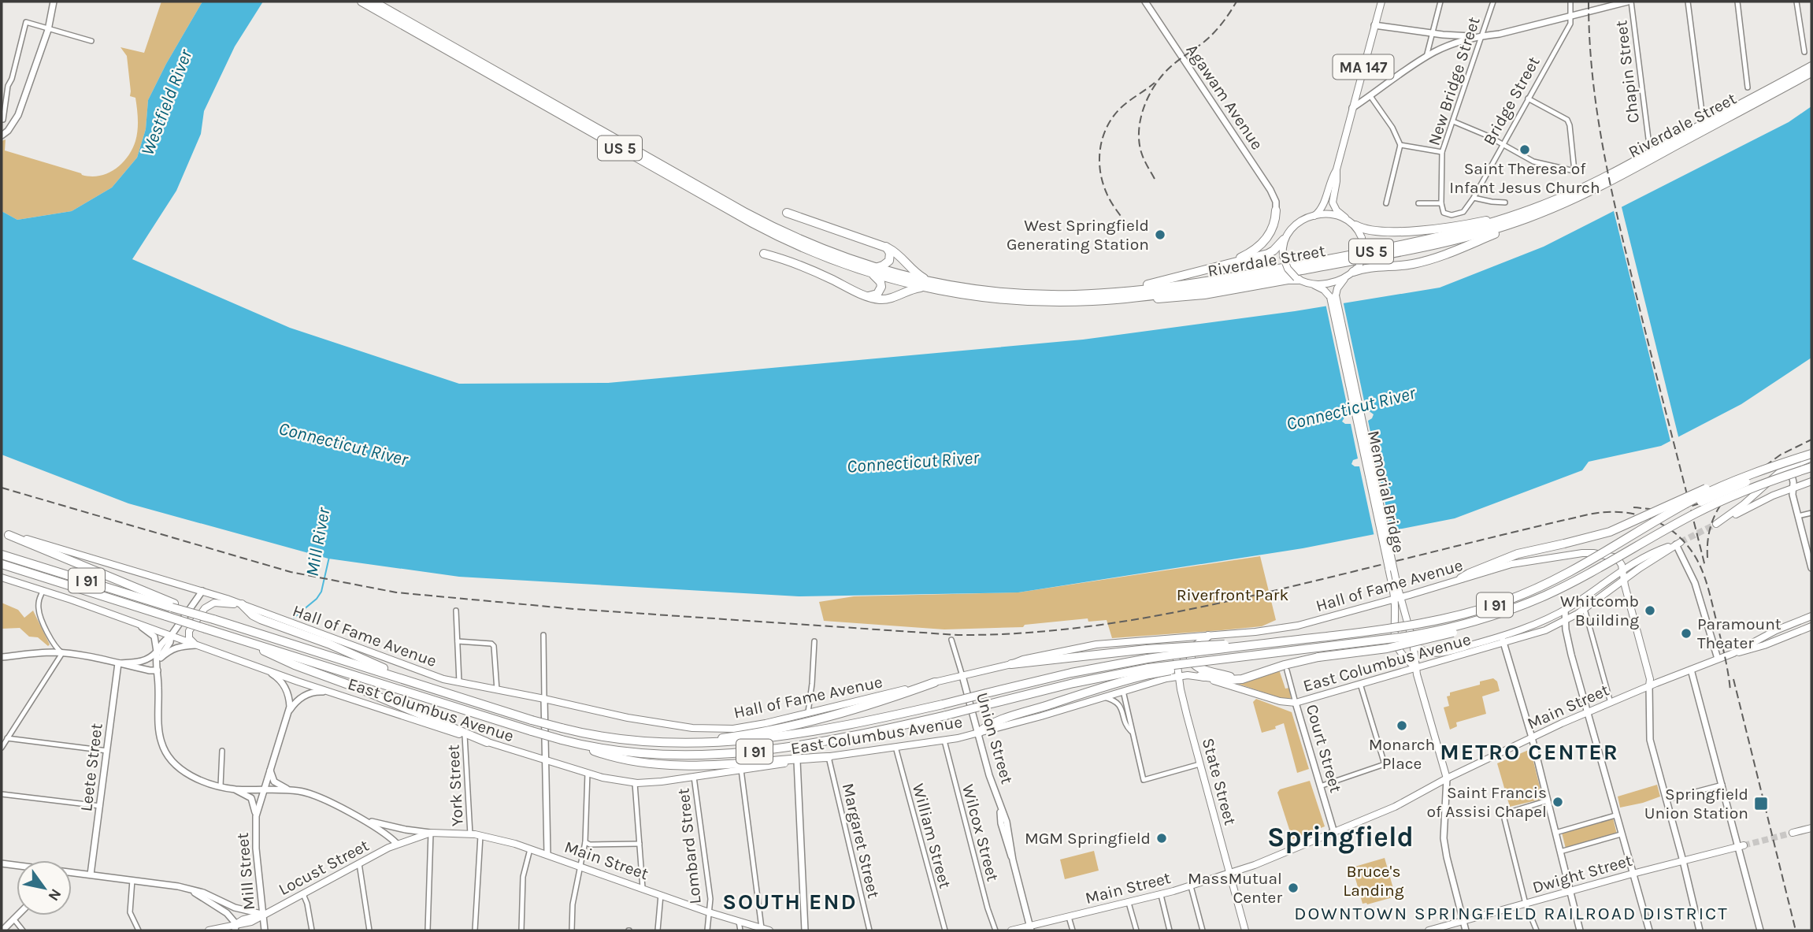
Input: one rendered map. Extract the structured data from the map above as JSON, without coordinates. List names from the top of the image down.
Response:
{
  "streets": {
    "highway": ["Riverdale Street", "US 5", "I 91"],
    "main road": [
      "MA 147",
      "Agawam Avenue",
      "Memorial Bridge",
      "Hall of Fame Avenue",
      "East Columbus Avenue",
      "Main Street",
      "Union Street",
      "Court Street",
      "Leete Street",
      "State Street",
      "Locust Street",
      "Mill Street",
      "Dwight Street"
    ],
    "street": [
      "Chapin Street",
      "New Bridge Street",
      "Bridge Street",
      "York Street",
      "Wilcox Street",
      "William Street",
      "Margaret Street",
      "Lombard Street"
    ]
  },
  "crossings": [
    ["New Bridge Street", "Bridge Street"],
    ["Riverdale Street", "US 5"],
    ["Memorial Bridge", "Hall of Fame Avenue"],
    ["Hall of Fame Avenue", "East Columbus Avenue"],
    ["Hall of Fame Avenue", "Main Street"],
    ["Hall of Fame Avenue", "Union Street"],
    ["Hall of Fame Avenue", "State Street"],
    ["East Columbus Avenue", "Main Street"],
    ["East Columbus Avenue", "Union Street"],
    ["East Columbus Avenue", "Court Street"],
    ["East Columbus Avenue", "State Street"],
    ["East Columbus Avenue", "York Street"],
    ["East Columbus Avenue", "Wilcox Street"],
    ["East Columbus Avenue", "William Street"],
    ["East Columbus Avenue", "Margaret Street"],
    ["East Columbus Avenue", "Lombard Street"],
    ["East Columbus Avenue", "Mill Street"],
    ["Main Street", "Union Street"],
    ["Main Street", "Court Street"],
    ["Main Street", "State Street"],
    ["Main Street", "York Street"],
    ["Main Street", "Lombard Street"],
    ["Main Street", "Locust Street"],
    ["Main Street", "Mill Street"],
    ["Locust Street", "Mill Street"]
  ],
  "districts": [
    "METRO CENTER",
    "Springfield",
    "SOUTH END",
    "DOWNTOWN SPRINGFIELD RAILROAD DISTRICT"
  ],
  "water": ["Westfield River", "Connecticut River", "Mill River"],
  "parks": ["Riverfront Park", "Bruce's Landing"],
  "places": {
    "other": [
      "Saint Theresa of Infant Jesus Church",
      "West Springfield Generating Station",
      "Whitcomb Building",
      "Paramount Theater",
      "Monarch Place",
      "Saint Francis of Assisi Chapel",
      "MGM Springfield",
      "MassMutual Center"
    ],
    "transit": ["Springfield Union Station"]
  },
  "north": "bottom right"
}
